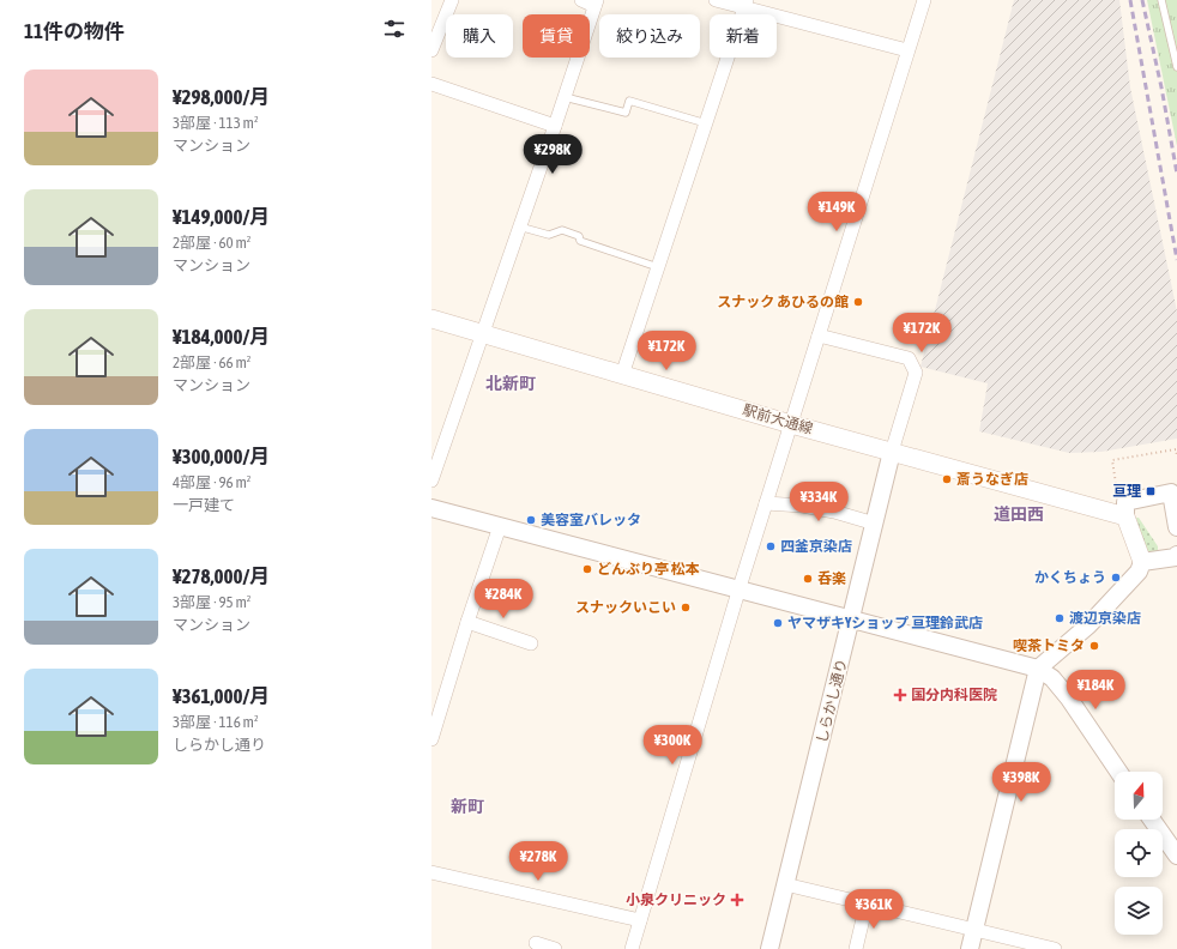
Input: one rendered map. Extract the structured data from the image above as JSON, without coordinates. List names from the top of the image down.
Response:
{
  "streets": {
    "main road": ["駅前大通線"],
    "street": ["しらかし通り"]
  },
  "crossings": [
    ["駅前大通線", "しらかし通り"]
  ],
  "districts": ["北新町", "道田西", "新町"],
  "places": {
    "other": [
      "スナック あひるの館",
      "斎うなぎ店",
      "美容室バレッタ",
      "四釜京染店",
      "どんぶり亭 松本",
      "かくちょう",
      "呑楽",
      "スナックいこい",
      "渡辺京染店",
      "ヤマザキYショップ 亘理鈴武店",
      "喫茶トミタ"
    ],
    "transit": ["亘理"],
    "health": ["国分内科医院", "小泉クリニック"]
  },
  "north": "top",
  "page": {
    "heading": "11件の物件",
    "chip": [
      "購入",
      "賃貸",
      "絞り込み",
      "新着"
    ],
    "list": [
      {
        "name": "¥298,000/月",
        "note": "3部屋 · 113 m² · マンション"
      },
      {
        "name": "¥149,000/月",
        "note": "2部屋 · 60 m² · マンション"
      },
      {
        "name": "¥184,000/月",
        "note": "2部屋 · 66 m² · マンション"
      },
      {
        "name": "¥300,000/月",
        "note": "4部屋 · 96 m² · 一戸建て"
      },
      {
        "name": "¥278,000/月",
        "note": "3部屋 · 95 m² · マンション"
      },
      {
        "name": "¥361,000/月",
        "note": "3部屋 · 116 m² · しらかし通り"
      }
    ],
    "price": [
      "¥298K",
      "¥149K",
      "¥172K",
      "¥172K",
      "¥334K",
      "¥284K",
      "¥184K",
      "¥300K",
      "¥398K",
      "¥278K",
      "¥361K"
    ]
  }
}
